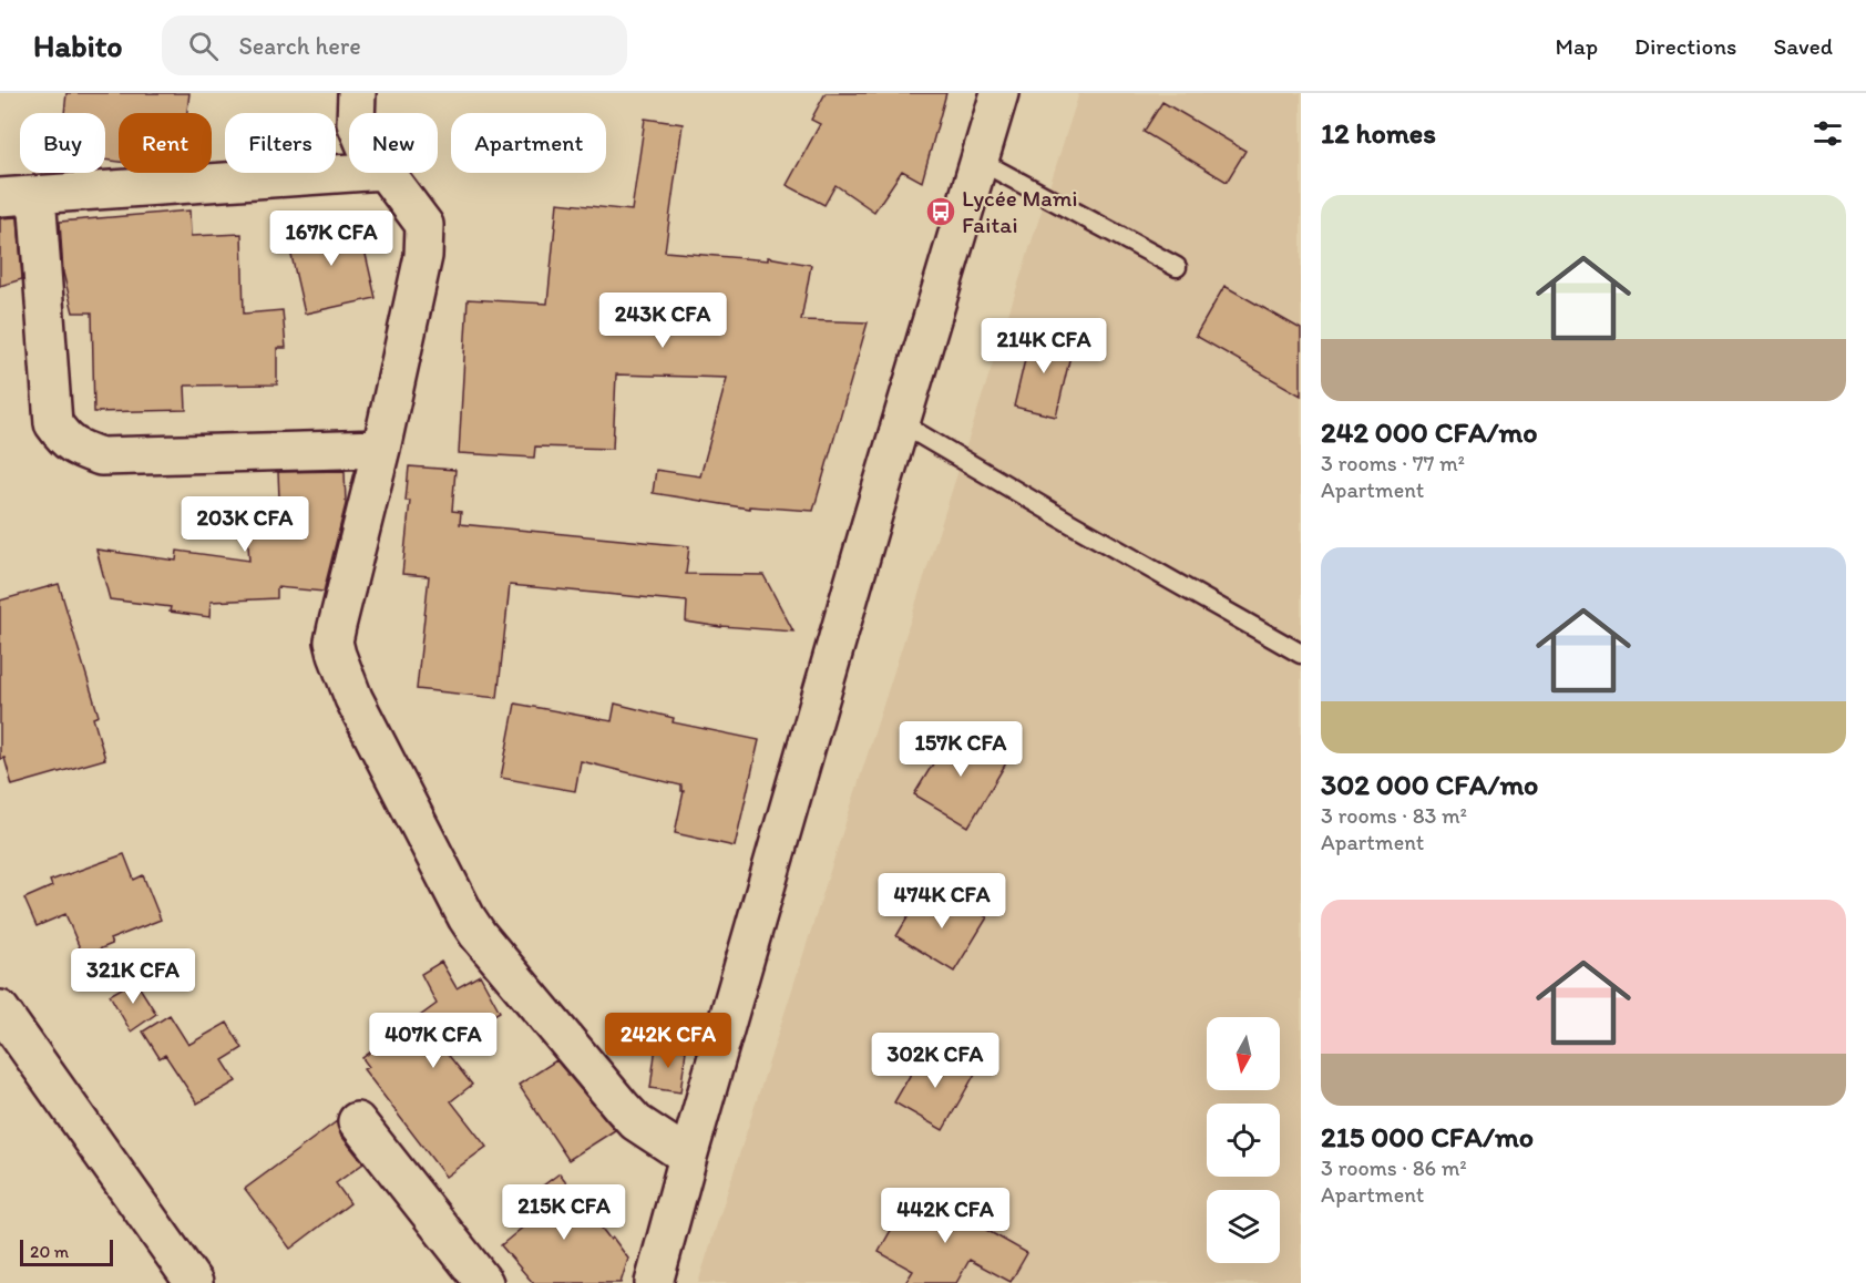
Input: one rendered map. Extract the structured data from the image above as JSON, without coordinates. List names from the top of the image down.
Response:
{
  "places": {
    "bus stop": ["Lycée Mami Faitai"]
  },
  "scale_bar": "20 m",
  "north": "bottom",
  "page": {
    "header": "Habito",
    "search": "Search here",
    "nav": ["Map", "Directions", "Saved"],
    "heading": "12 homes",
    "chip": [
      "Buy",
      "Rent",
      "Filters",
      "New",
      "Apartment"
    ],
    "list": [
      {
        "name": "242 000 CFA/mo",
        "note": "3 rooms · 77 m² · Apartment"
      },
      {
        "name": "302 000 CFA/mo",
        "note": "3 rooms · 83 m² · Apartment"
      },
      {
        "name": "215 000 CFA/mo",
        "note": "3 rooms · 86 m² · Apartment"
      }
    ],
    "price": [
      "167K CFA",
      "243K CFA",
      "214K CFA",
      "203K CFA",
      "157K CFA",
      "474K CFA",
      "321K CFA",
      "407K CFA",
      "242K CFA",
      "302K CFA",
      "215K CFA",
      "442K CFA"
    ],
    "scale": "20 m"
  }
}
